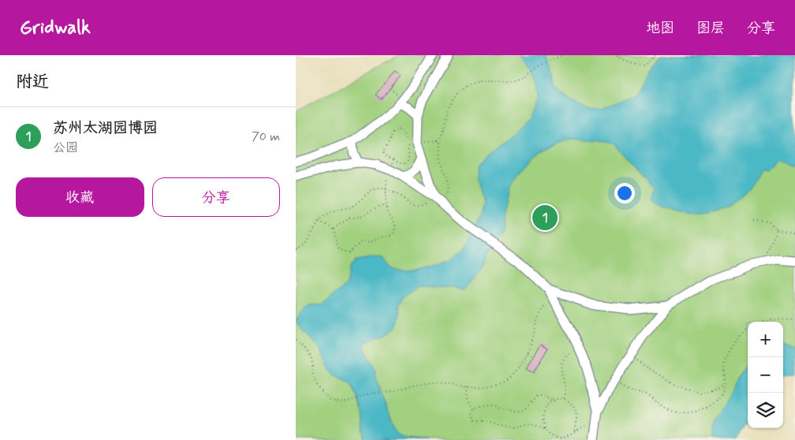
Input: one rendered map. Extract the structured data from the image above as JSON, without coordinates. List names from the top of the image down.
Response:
{
  "page": {
    "header": "Gridwalk",
    "nav": ["地图", "图层", "分享"],
    "heading": "附近",
    "list": [
      {
        "mark": "1",
        "name": "苏州太湖园博园",
        "note": "公园",
        "value": "70 m"
      }
    ],
    "buttons": ["收藏", "分享"],
    "pins": "1",
    "map_buttons": ["+", "−"]
  }
}
